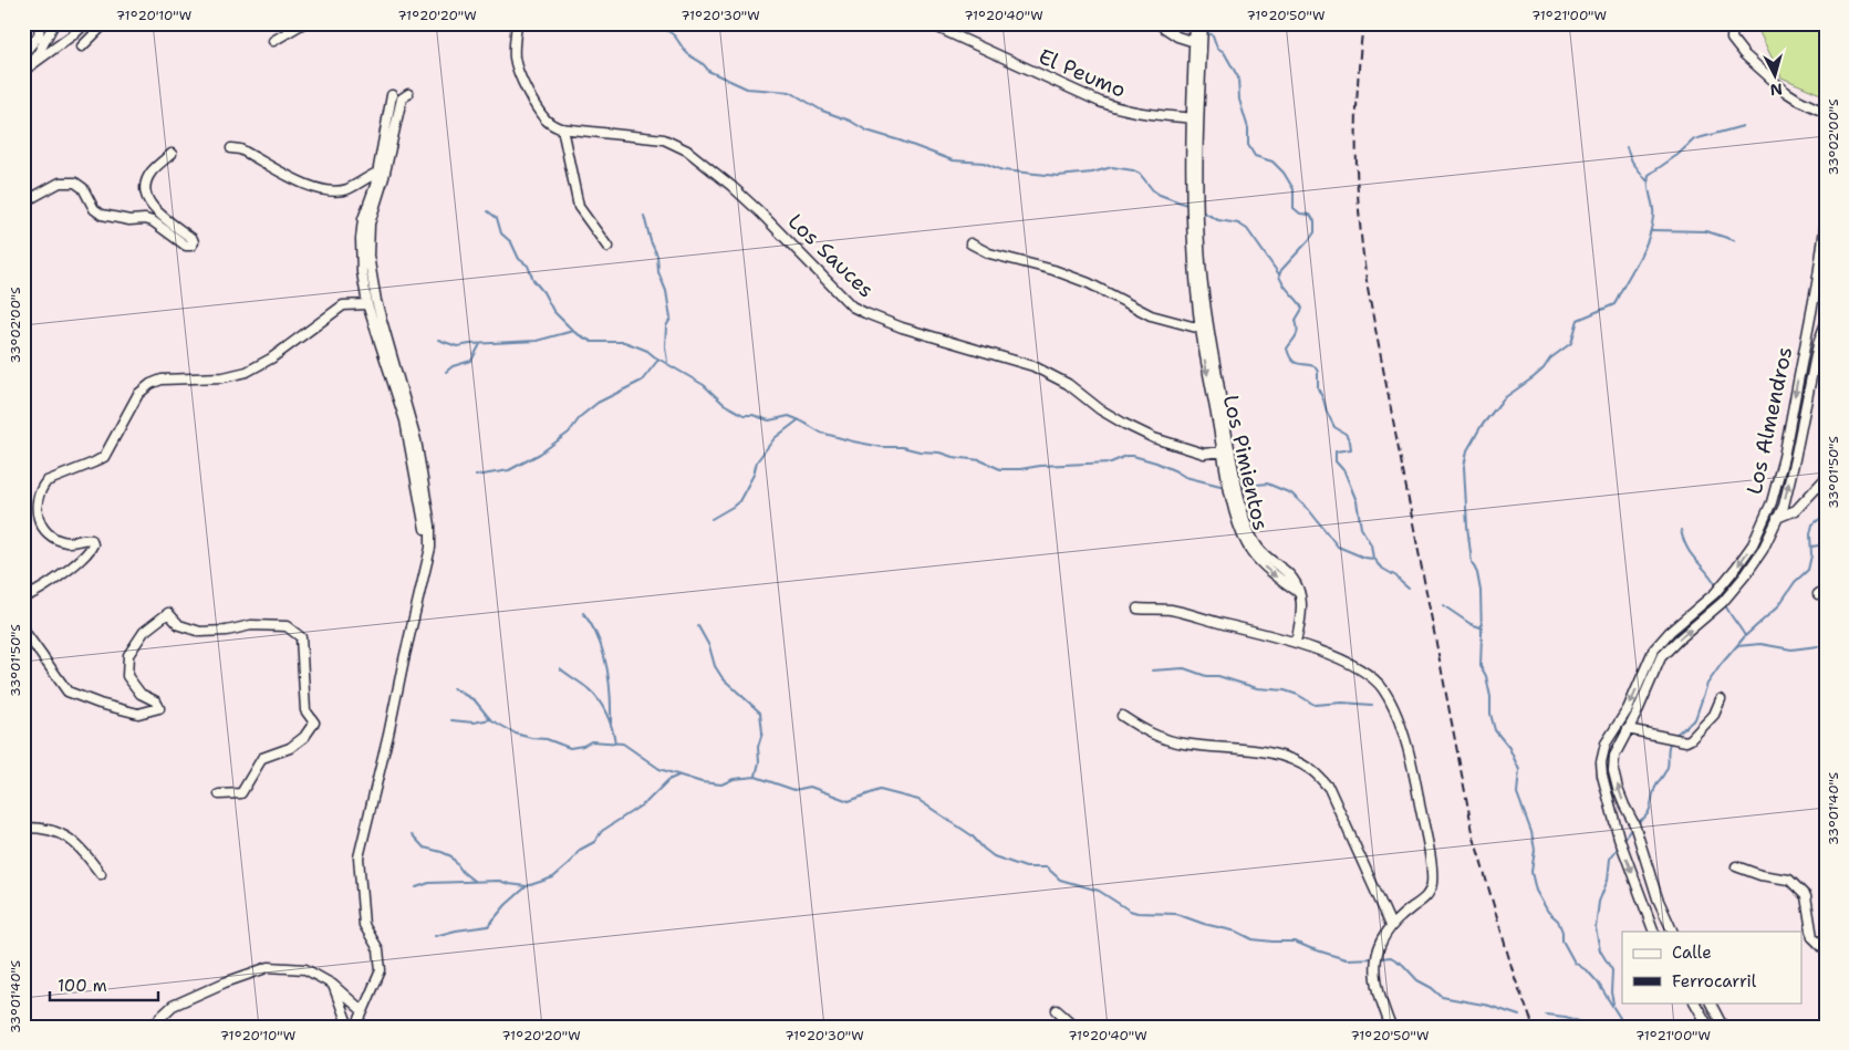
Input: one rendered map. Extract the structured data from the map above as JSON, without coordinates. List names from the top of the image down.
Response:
{
  "streets": {
    "street": [
      "El Peumo",
      "Los Sauces",
      "Los Almendros",
      "Los Pimientos"
    ]
  },
  "crossings": [
    ["El Peumo", "Los Pimientos"],
    ["Los Sauces", "Los Pimientos"]
  ],
  "legend": ["Calle", "Ferrocarril"],
  "scale_bar": "100 m",
  "north": "bottom",
  "coordinates": [
    "71°20'10\"W",
    "71°20'20\"W",
    "71°20'30\"W",
    "71°20'40\"W",
    "71°20'50\"W",
    "71°21'00\"W",
    "33°02'00\"S",
    "33°01'50\"S",
    "33°01'40\"S"
  ]
}
